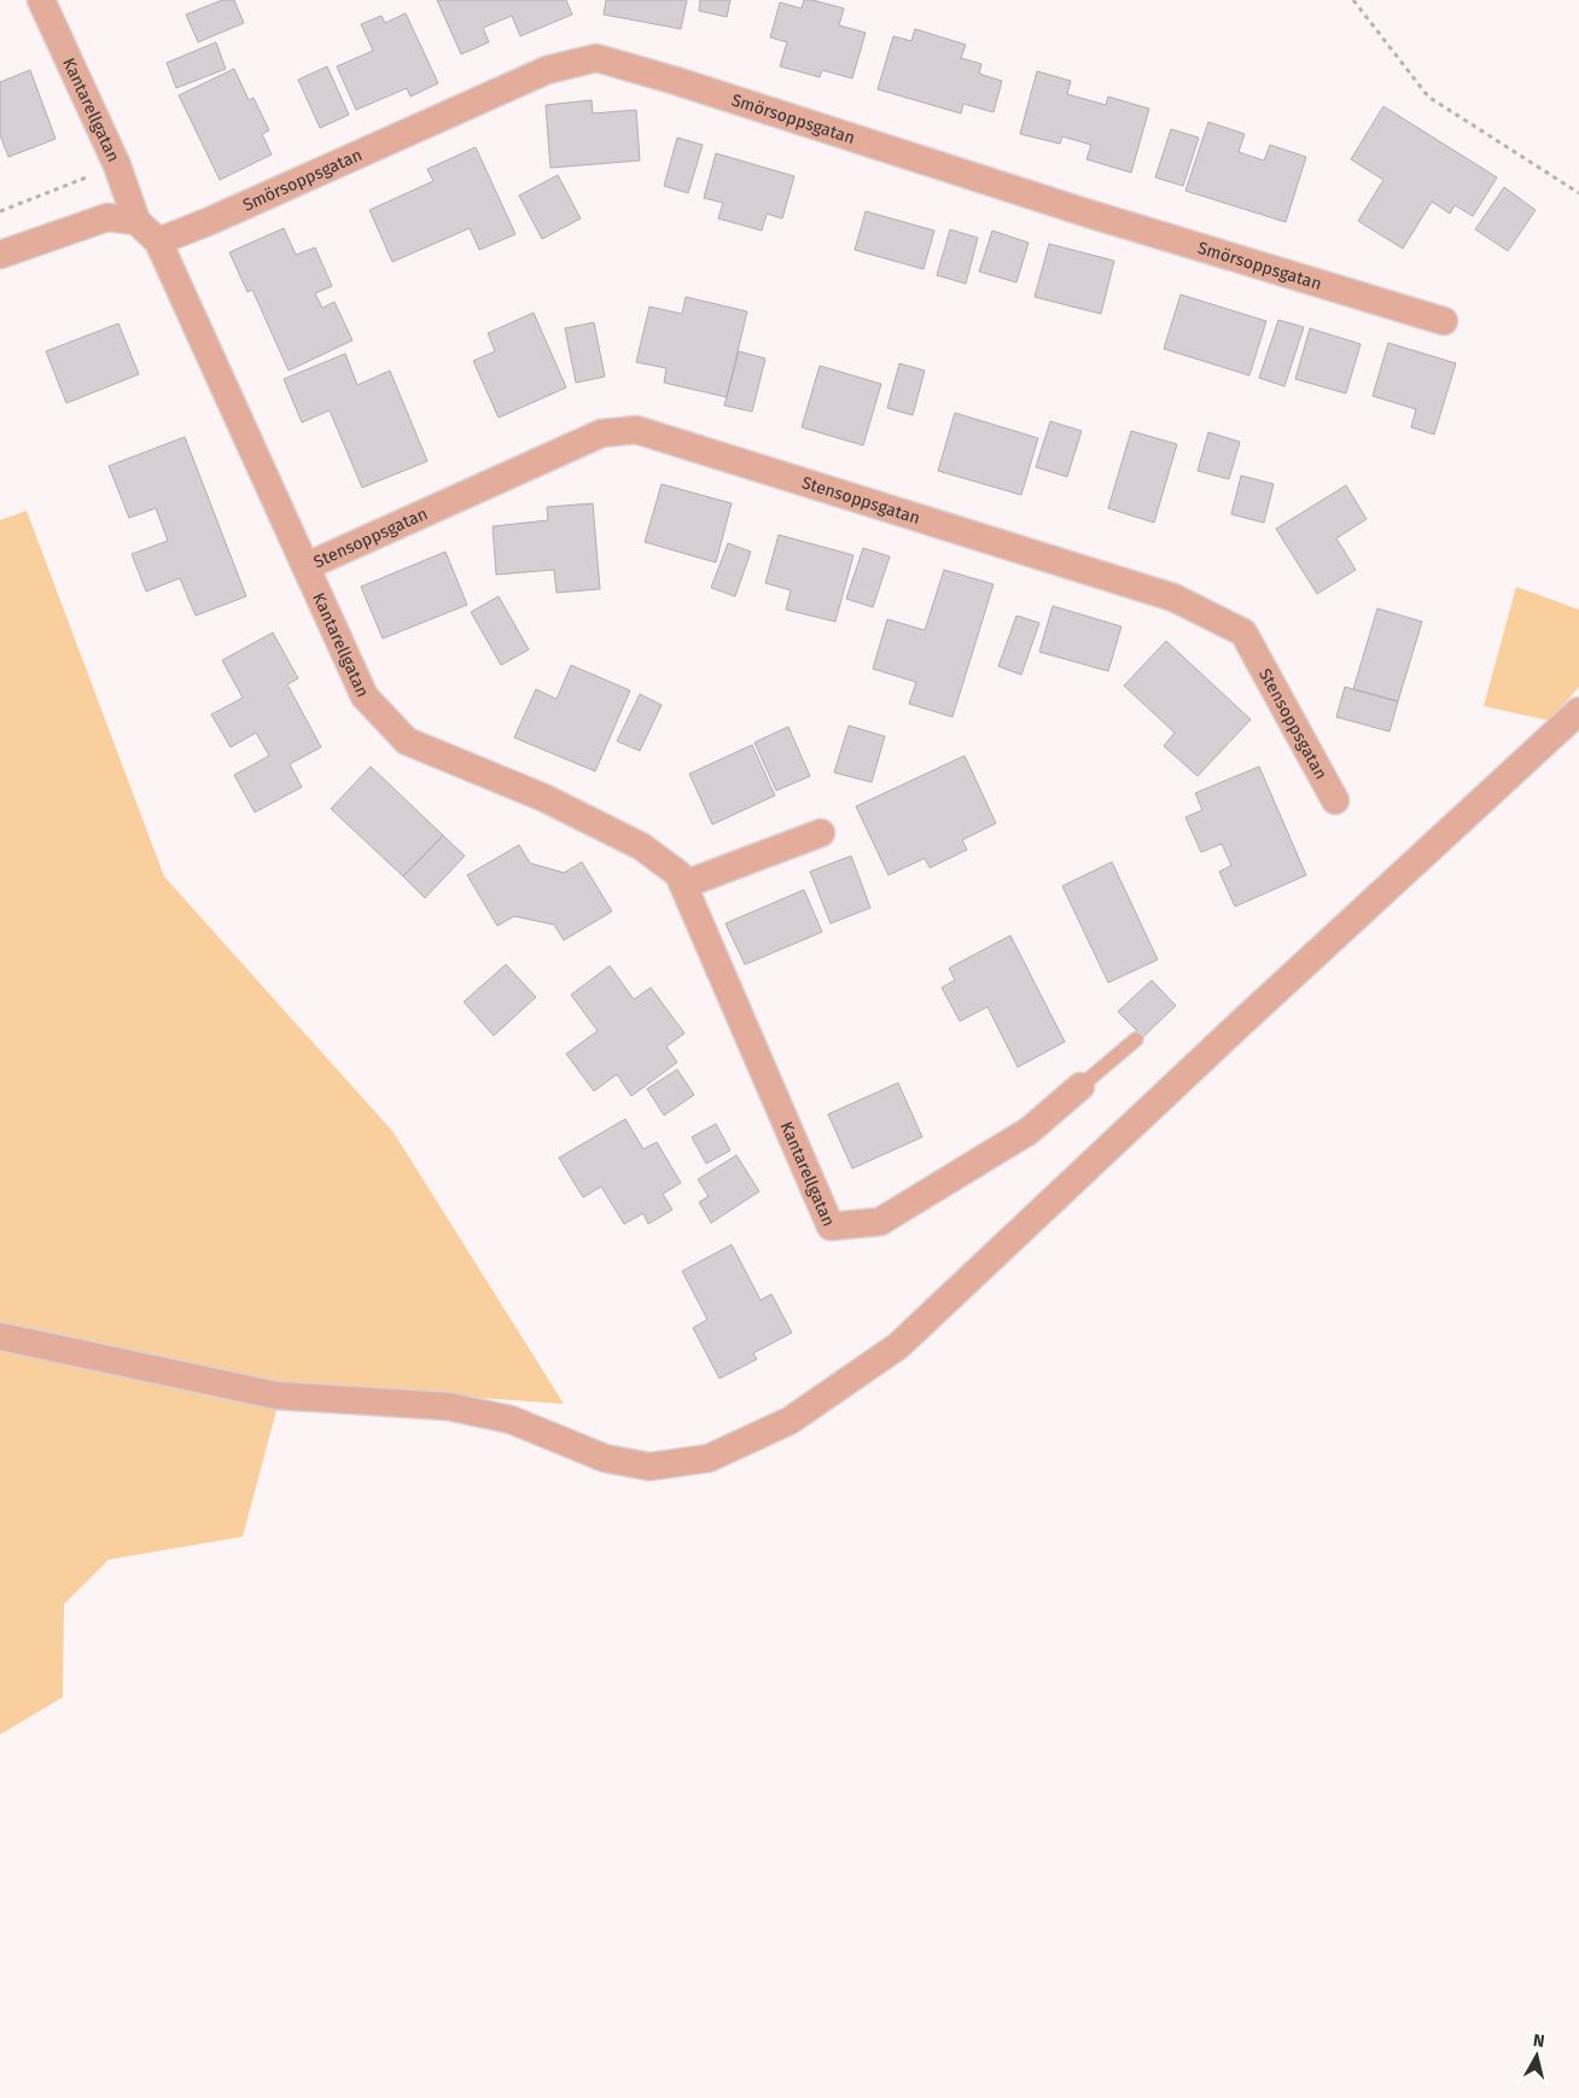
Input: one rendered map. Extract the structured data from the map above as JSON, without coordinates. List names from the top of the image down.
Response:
{
  "streets": {
    "street": ["Kantarellgatan", "Smörsoppsgatan", "Stensoppsgatan"]
  },
  "crossings": [
    ["Kantarellgatan", "Smörsoppsgatan"],
    ["Kantarellgatan", "Stensoppsgatan"]
  ],
  "north": "top"
}
